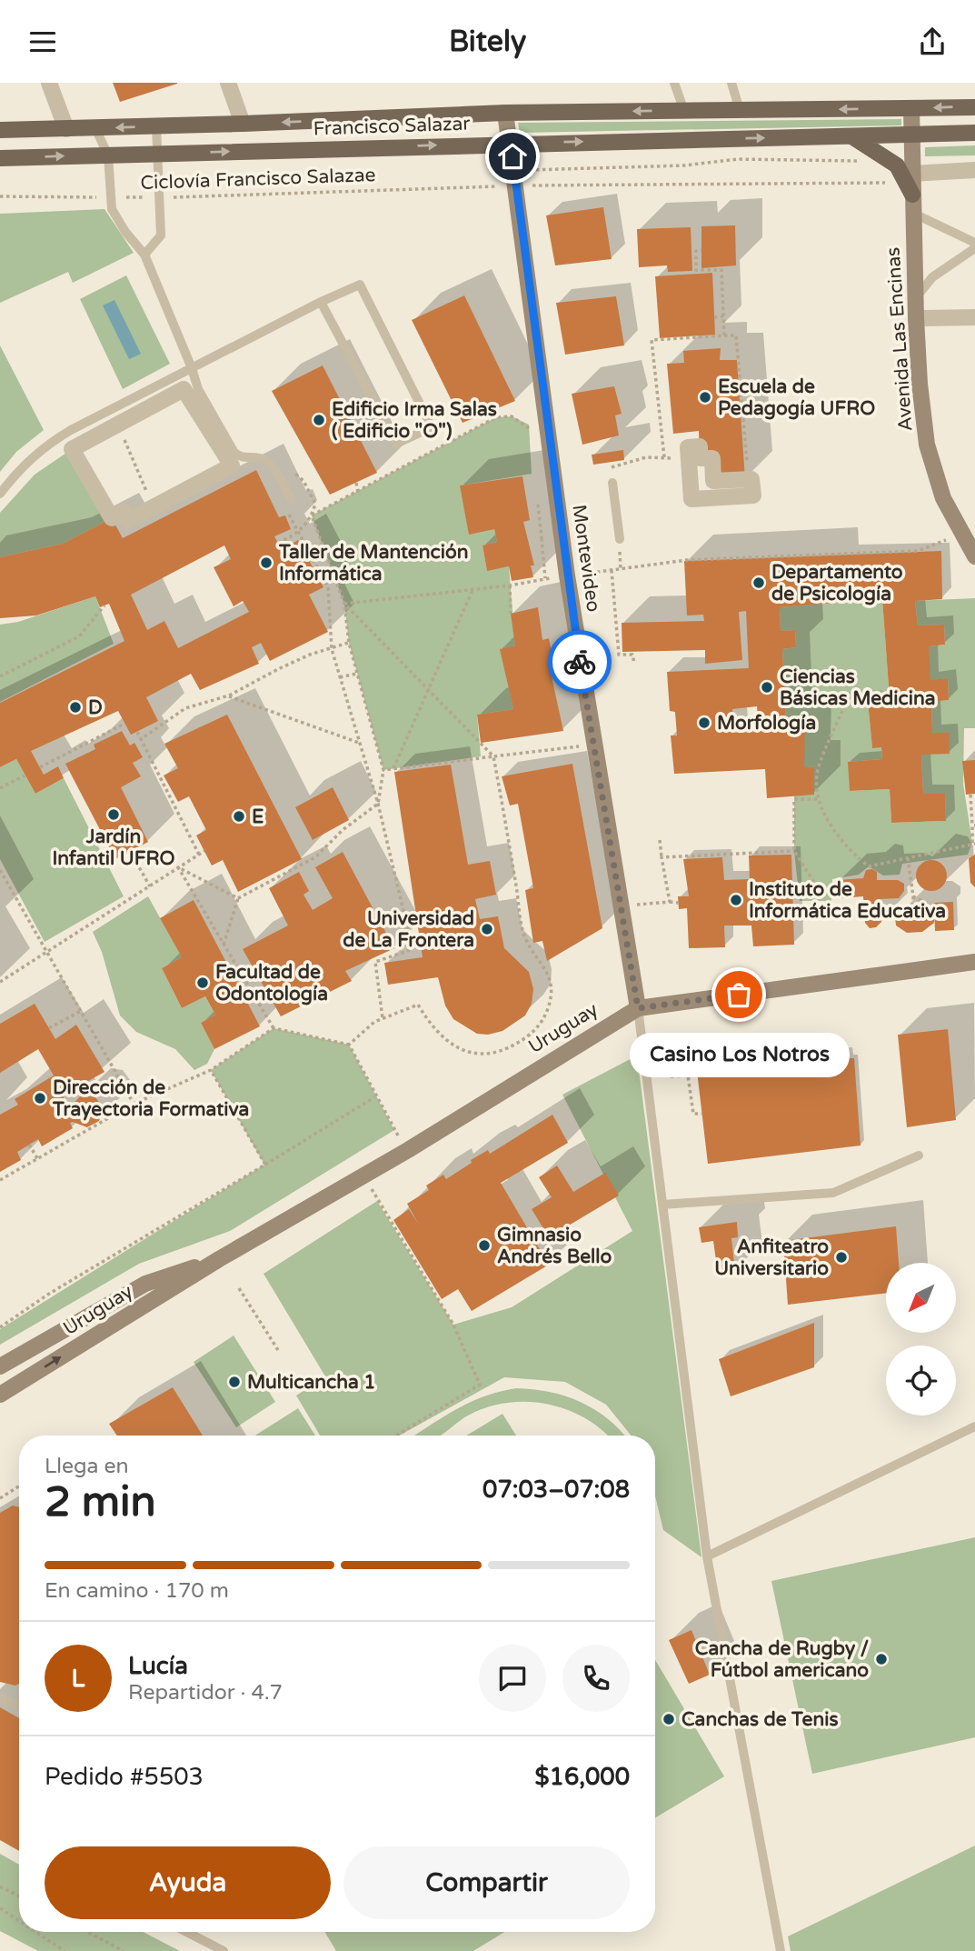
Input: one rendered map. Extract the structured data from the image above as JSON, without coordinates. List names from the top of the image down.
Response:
{
  "streets": {
    "main road": [
      "Francisco Salazar",
      "Avenida Las Encinas",
      "Montevideo",
      "Uruguay"
    ],
    "path": ["Ciclovía Francisco Salazae"]
  },
  "crossings": [
    ["Francisco Salazar", "Avenida Las Encinas"],
    ["Francisco Salazar", "Montevideo"],
    ["Ciclovía Francisco Salazae", "Montevideo"],
    ["Montevideo", "Uruguay"]
  ],
  "places": [
    "Escuela de Pedagogía UFRO",
    "Edificio Irma Salas ( Edificio \"O\")",
    "Taller de Mantención Informática",
    "Departamento de Psicología",
    "Ciencias Básicas Medicina",
    "D",
    "Morfología",
    "Jardín Infantil UFRO",
    "E",
    "Instituto de Informática Educativa",
    "Universidad de La Frontera",
    "Facultad de Odontología",
    "Casino Los Notros",
    "Dirección de Trayectoria Formativa",
    "Gimnasio Andrés Bello",
    "Anfiteatro Universitario",
    "Multicancha 1",
    "Cancha de Rugby / Fútbol americano",
    "Canchas de Tenis"
  ],
  "north": "bottom left",
  "page": {
    "header": "Bitely",
    "bubble": "Casino Los Notros",
    "heading": ["2 min", "Llega en", "07:03–07:08"],
    "panel": [
      "Lucía",
      "Repartidor · 4.7",
      "Pedido #5503",
      "$16,000"
    ],
    "bar": "En camino · 170 m",
    "round": "L",
    "buttons": ["Ayuda", "Compartir"]
  }
}
